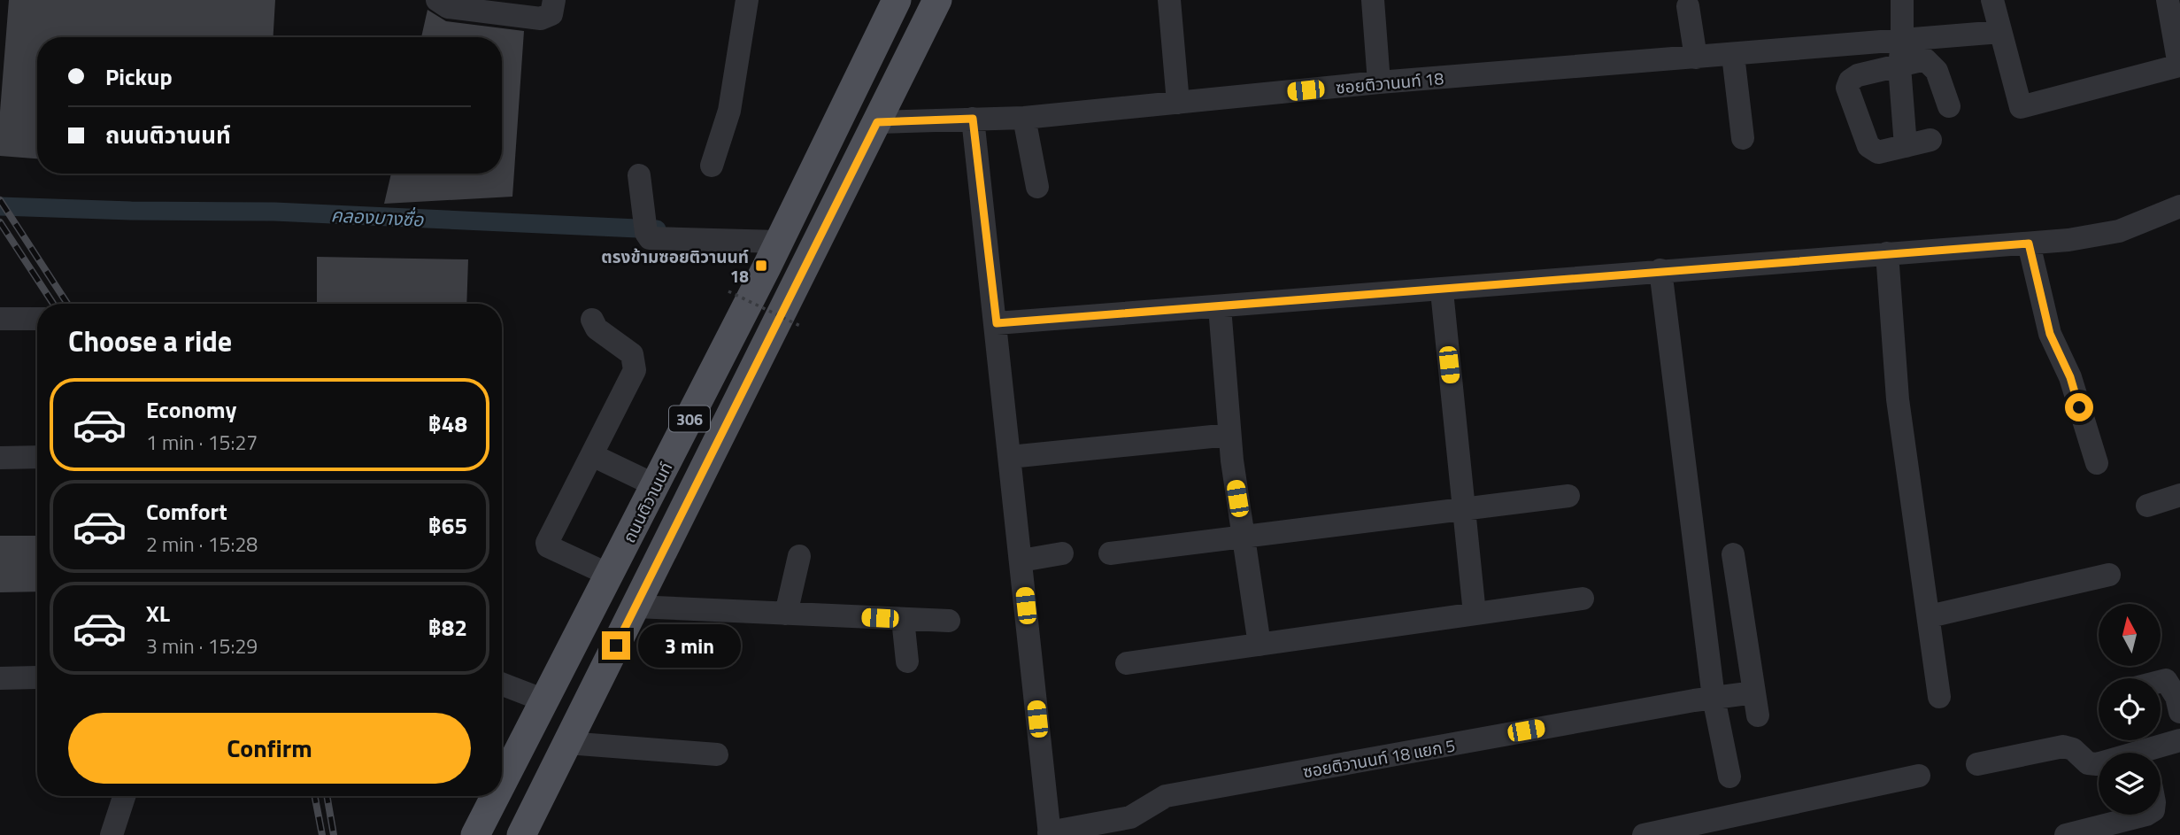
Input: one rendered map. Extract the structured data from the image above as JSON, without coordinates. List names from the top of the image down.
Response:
{
  "streets": {
    "main road": ["306", "ถนนติวานนท์"],
    "street": ["ซอยติวานนท์ 18", "ซอยติวานนท์ 18 แยก 5"]
  },
  "crossings": [
    ["ซอยติวานนท์ 18", "306"]
  ],
  "water": ["คลองบางซื่อ"],
  "places": {
    "transit": ["ตรงข้ามซอยติวานนท์ 18"]
  },
  "north": "top",
  "page": {
    "banner": ["Pickup", "ถนนติวานนท์"],
    "heading": "Choose a ride",
    "list": [
      {
        "name": "Economy",
        "note": "1 min · 15:27",
        "value": "฿48"
      },
      {
        "name": "Comfort",
        "note": "2 min · 15:28",
        "value": "฿65"
      },
      {
        "name": "XL",
        "note": "3 min · 15:29",
        "value": "฿82"
      }
    ],
    "bubble": "3 min",
    "buttons": "Confirm"
  }
}
